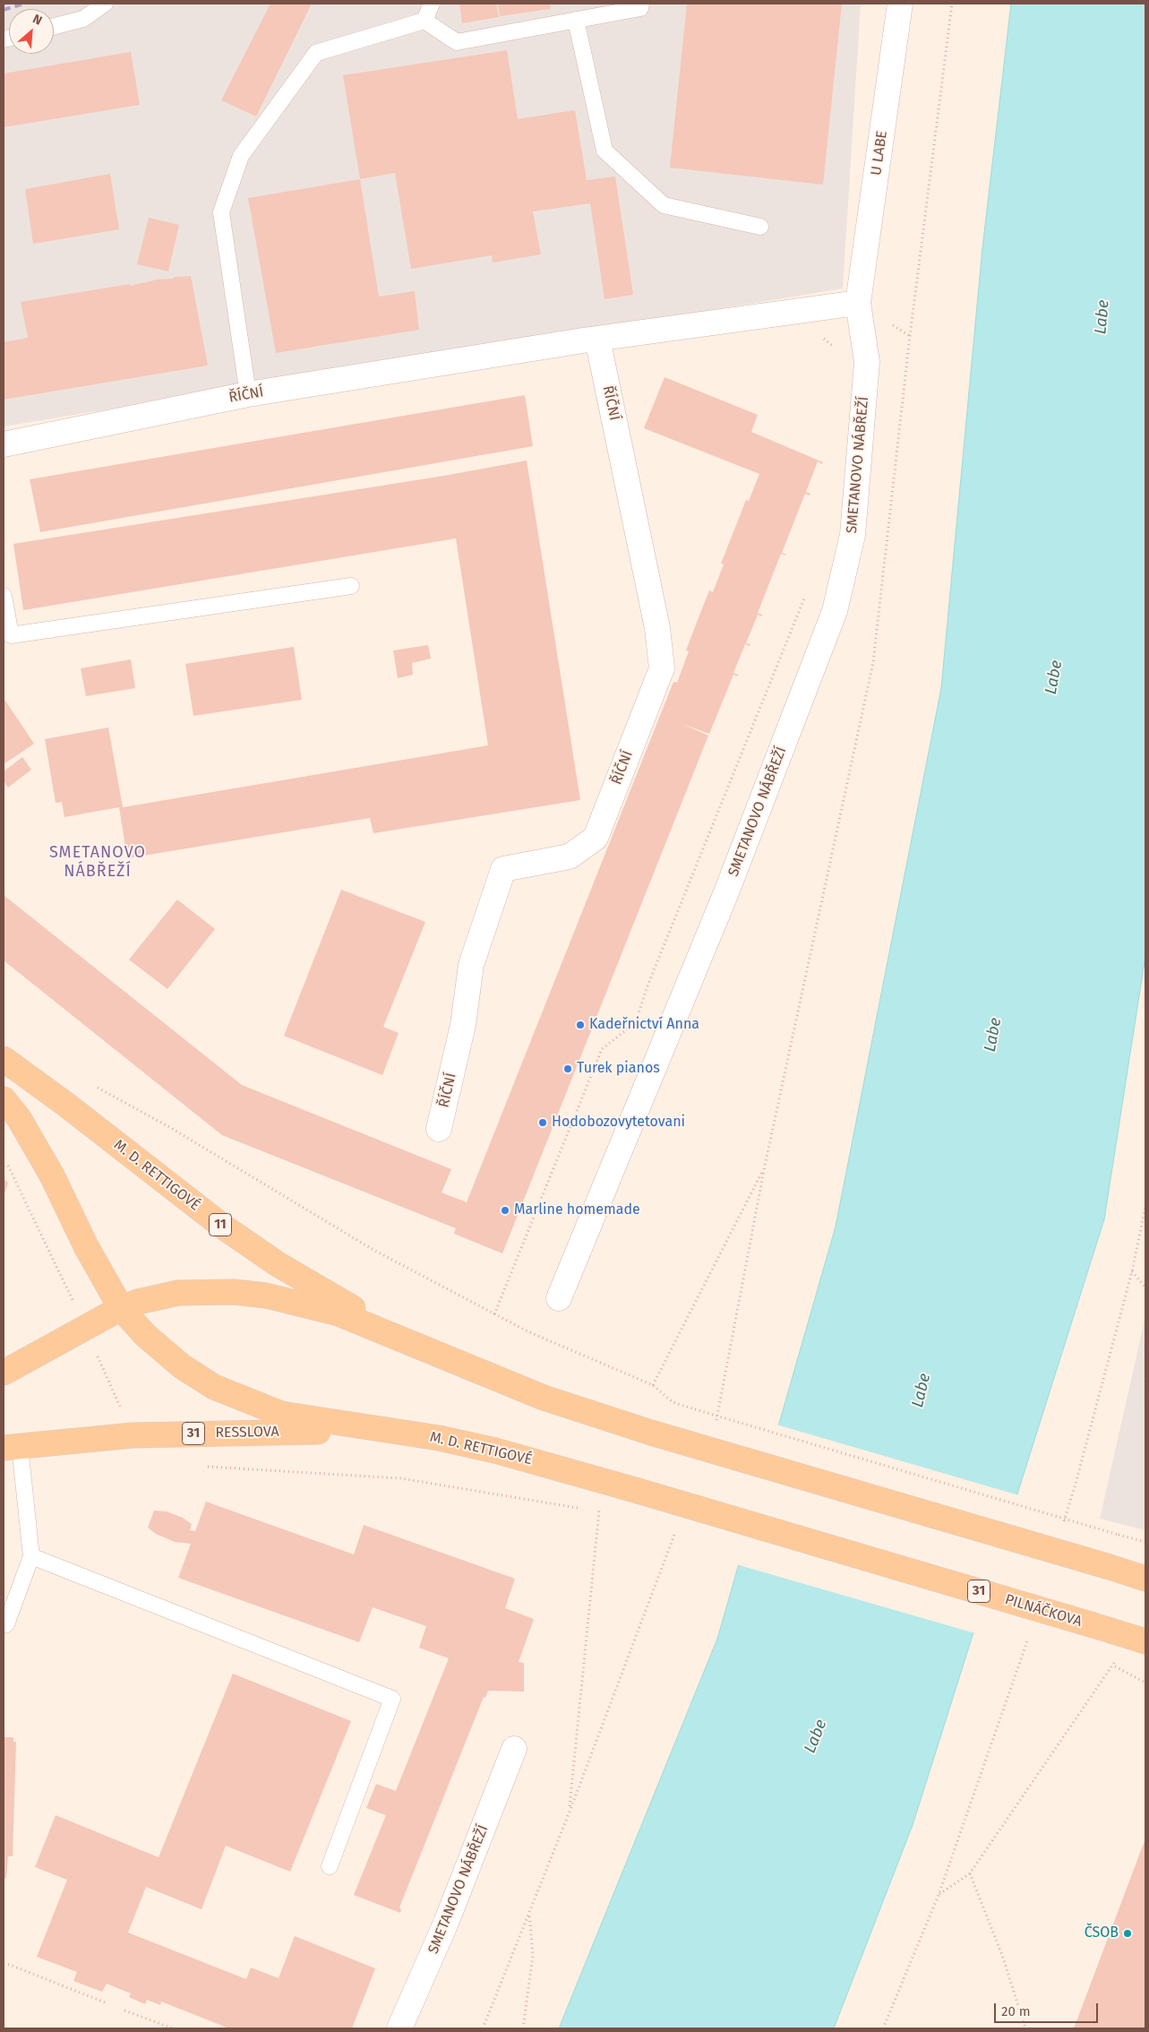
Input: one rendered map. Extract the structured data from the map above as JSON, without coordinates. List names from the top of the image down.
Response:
{
  "streets": {
    "main road": [
      "M. D. RETTIGOVÉ",
      "11",
      "RESSLOVA",
      "31",
      "PILNÁČKOVA"
    ],
    "street": ["U LABE", "ŘÍČNÍ", "SMETANOVO NÁBŘEŽÍ"]
  },
  "crossings": [
    ["U LABE", "ŘÍČNÍ"],
    ["U LABE", "SMETANOVO NÁBŘEŽÍ"],
    ["ŘÍČNÍ", "SMETANOVO NÁBŘEŽÍ"],
    ["M. D. RETTIGOVÉ", "RESSLOVA"],
    ["M. D. RETTIGOVÉ", "PILNÁČKOVA"]
  ],
  "districts": ["SMETANOVO NÁBŘEŽÍ"],
  "water": ["Labe"],
  "places": [
    "Kadeřnictví Anna",
    "Turek pianos",
    "Hodobozovytetovani",
    "Marline homemade",
    "ČSOB"
  ],
  "scale_bar": "20 m",
  "north": "top right"
}
